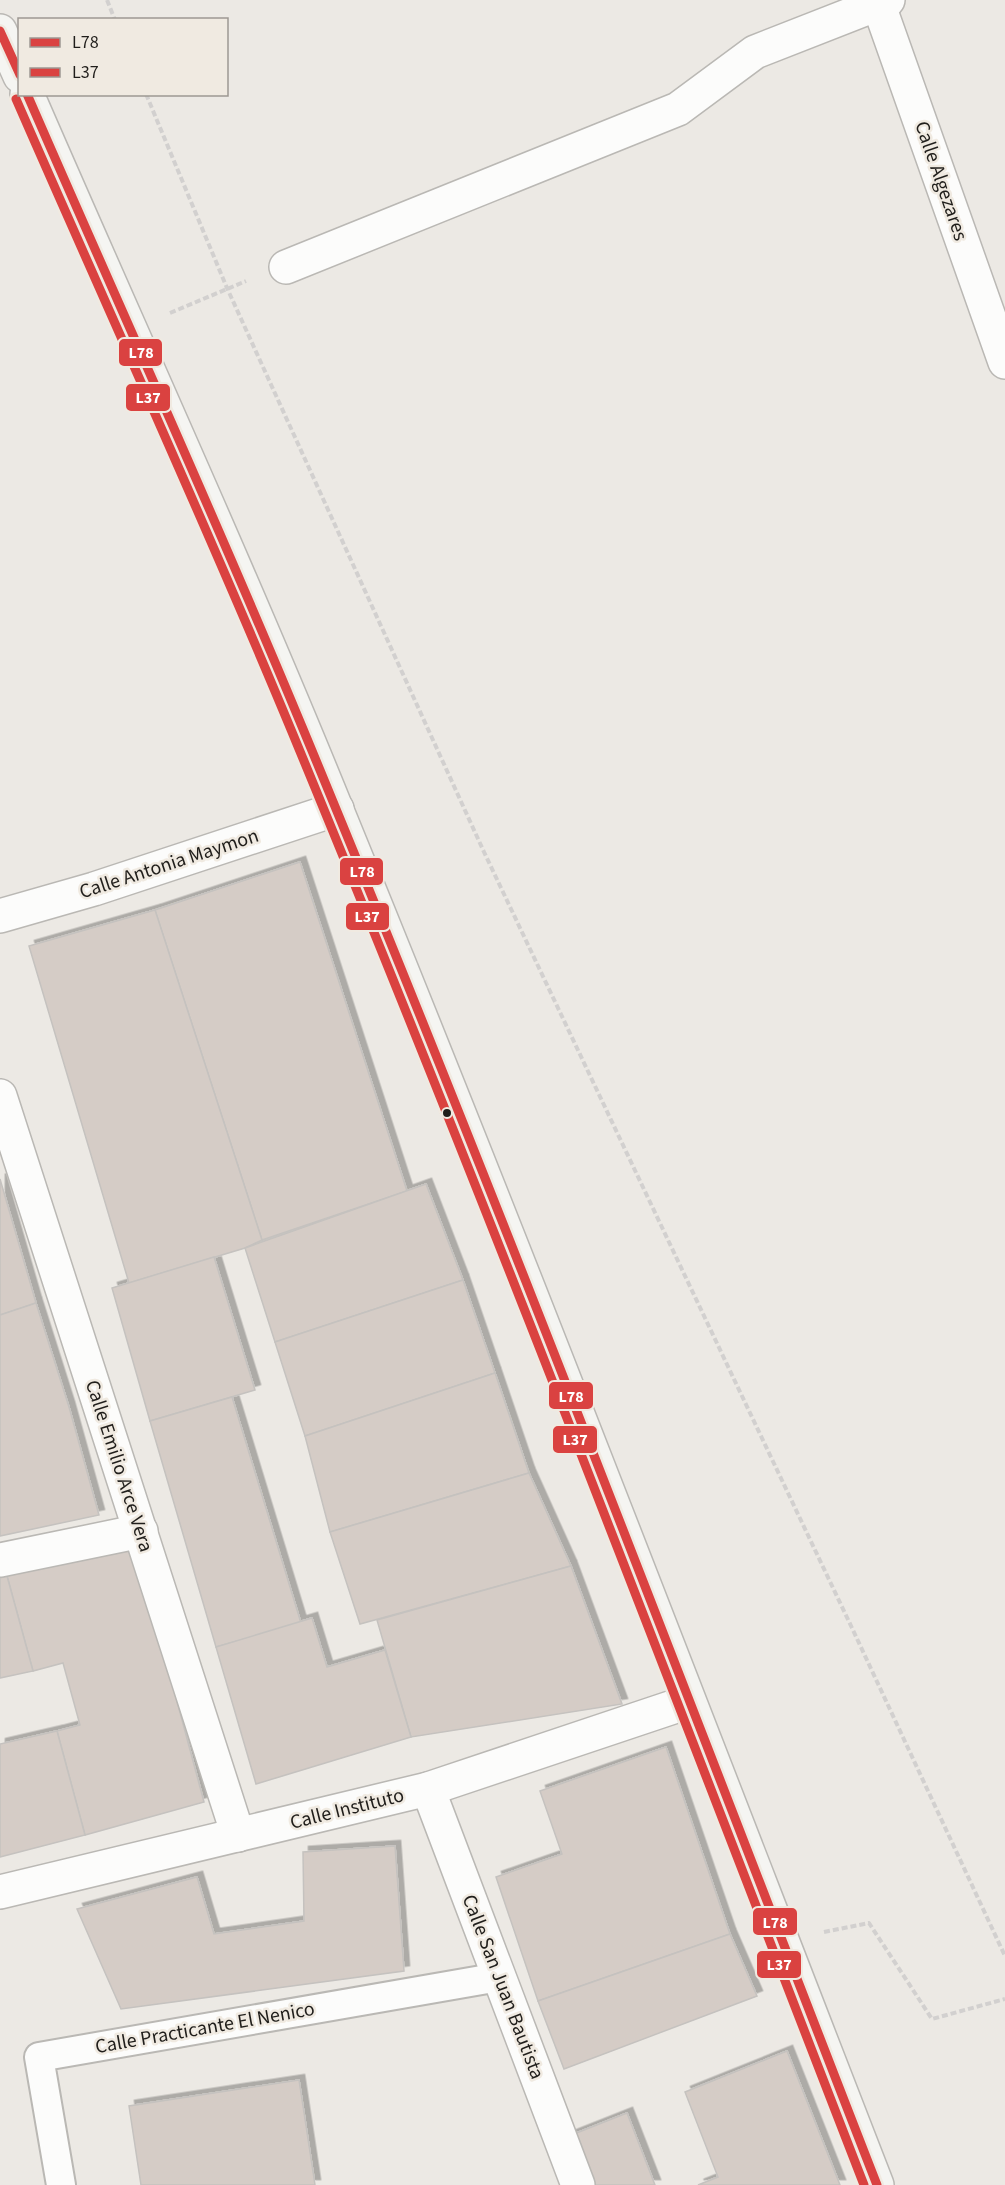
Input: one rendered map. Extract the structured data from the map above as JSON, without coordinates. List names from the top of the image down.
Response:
{
  "streets": {
    "street": [
      "Calle Algezares",
      "Calle Antonia Maymon",
      "Calle Emilio Arce Vera",
      "Calle Instituto",
      "Calle San Juan Bautista",
      "Calle Practicante El Nenico"
    ]
  },
  "crossings": [
    ["Calle Emilio Arce Vera", "Calle Instituto"],
    ["Calle Instituto", "Calle San Juan Bautista"],
    ["Calle San Juan Bautista", "Calle Practicante El Nenico"]
  ],
  "lines": ["transit line L78", "transit line L37"],
  "legend": ["L78", "L37"]
}
